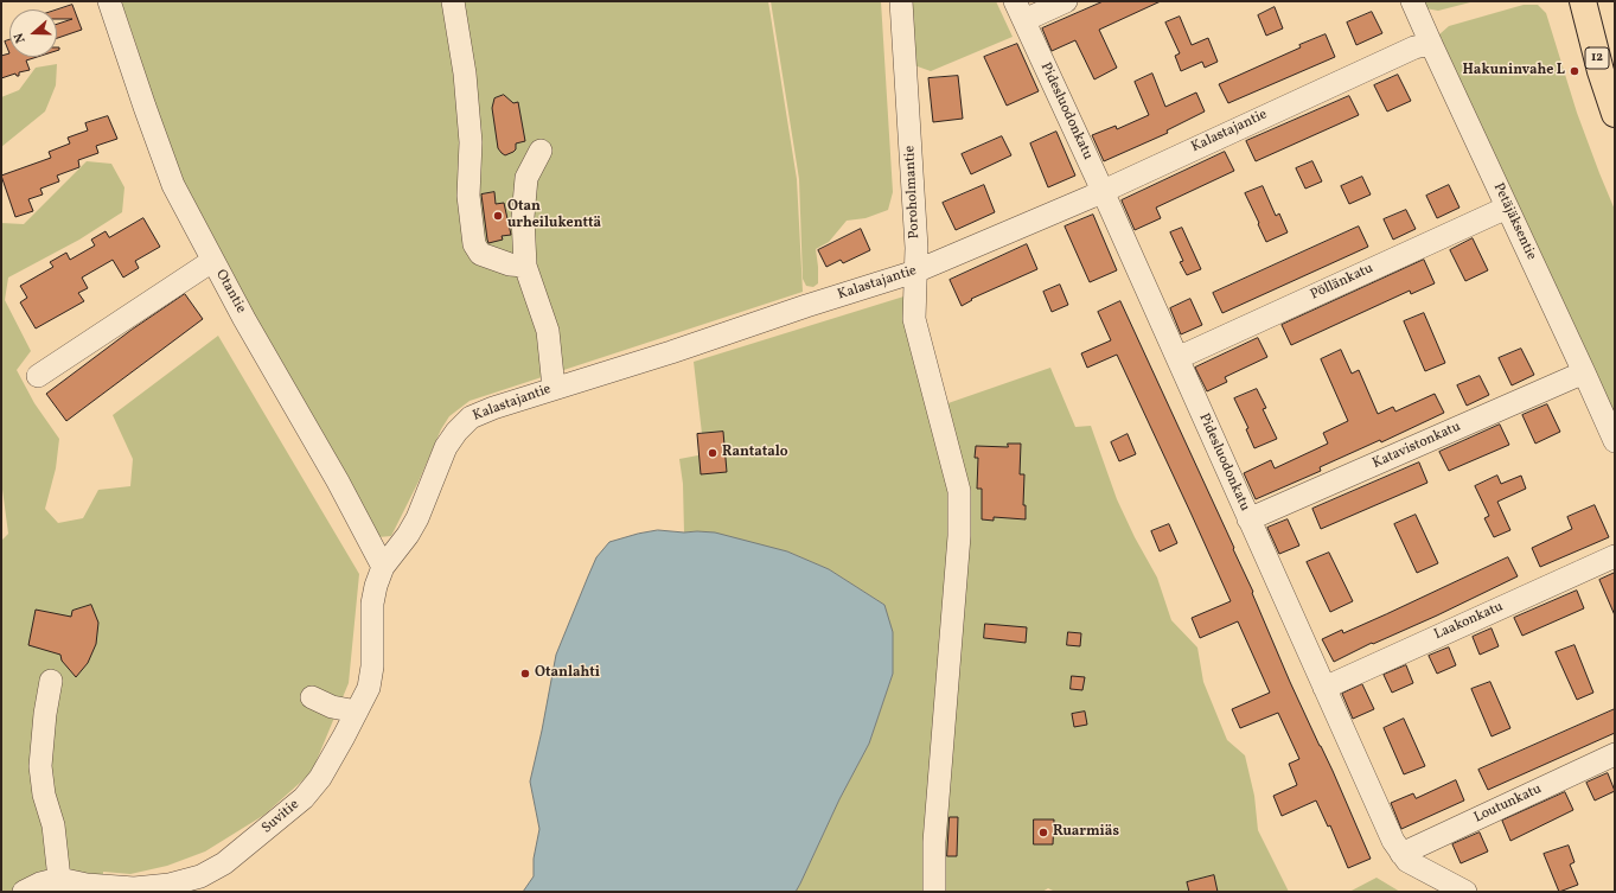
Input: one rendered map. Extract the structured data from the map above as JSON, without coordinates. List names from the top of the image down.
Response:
{
  "streets": {
    "highway": ["12"],
    "street": [
      "Pidesluodonkatu",
      "Kalastajantie",
      "Poroholmantie",
      "Petäjäksentie",
      "Pöllänkatu",
      "Otantie",
      "Katavistonkatu",
      "Laakonkatu",
      "Loutunkatu",
      "Suvitie"
    ]
  },
  "crossings": [
    ["Pidesluodonkatu", "Kalastajantie"],
    ["Pidesluodonkatu", "Pöllänkatu"],
    ["Pidesluodonkatu", "Katavistonkatu"],
    ["Pidesluodonkatu", "Laakonkatu"],
    ["Pidesluodonkatu", "Loutunkatu"],
    ["Kalastajantie", "Poroholmantie"],
    ["Kalastajantie", "Petäjäksentie"],
    ["Kalastajantie", "Otantie"],
    ["Kalastajantie", "Suvitie"],
    ["Petäjäksentie", "Pöllänkatu"],
    ["Petäjäksentie", "Katavistonkatu"],
    ["Otantie", "Suvitie"]
  ],
  "places": [
    "Hakuninvahe L",
    "Otan urheilukenttä",
    "Rantatalo",
    "Otanlahti",
    "Ruarmiäs"
  ],
  "north": "left"
}
